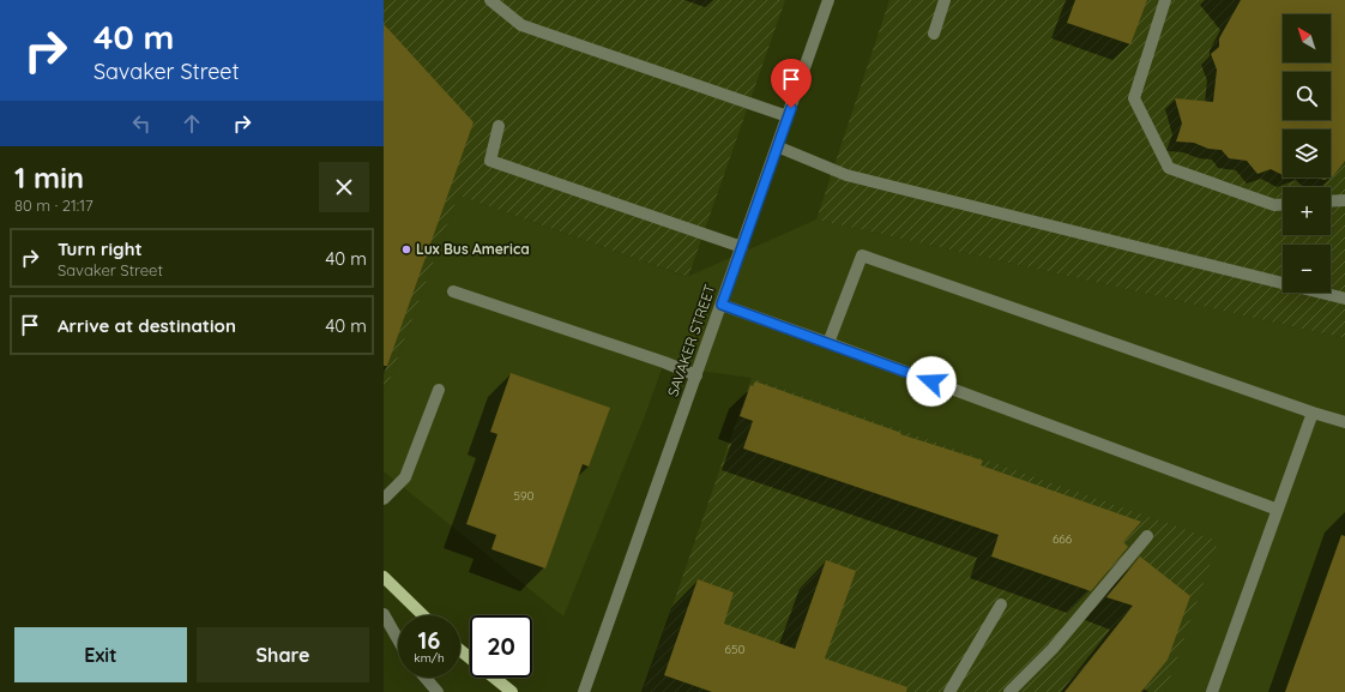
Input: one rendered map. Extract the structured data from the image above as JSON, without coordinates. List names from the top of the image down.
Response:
{
  "streets": {
    "street": ["SAVAKER STREET"]
  },
  "places": ["Lux Bus America"],
  "house_numbers": ["590", "666", "650"],
  "north": "top left",
  "page": {
    "turn": ["40 m", "Savaker Street"],
    "map_buttons": ["+", "−"],
    "heading": ["1 min", "80 m · 21:17"],
    "list": [
      {
        "name": "Turn right",
        "note": "Savaker Street",
        "value": "40 m"
      },
      {
        "name": "Arrive at destination",
        "value": "40 m"
      }
    ],
    "speed": "16 km/h",
    "limit": "20",
    "buttons": ["Exit", "Share"]
  }
}
